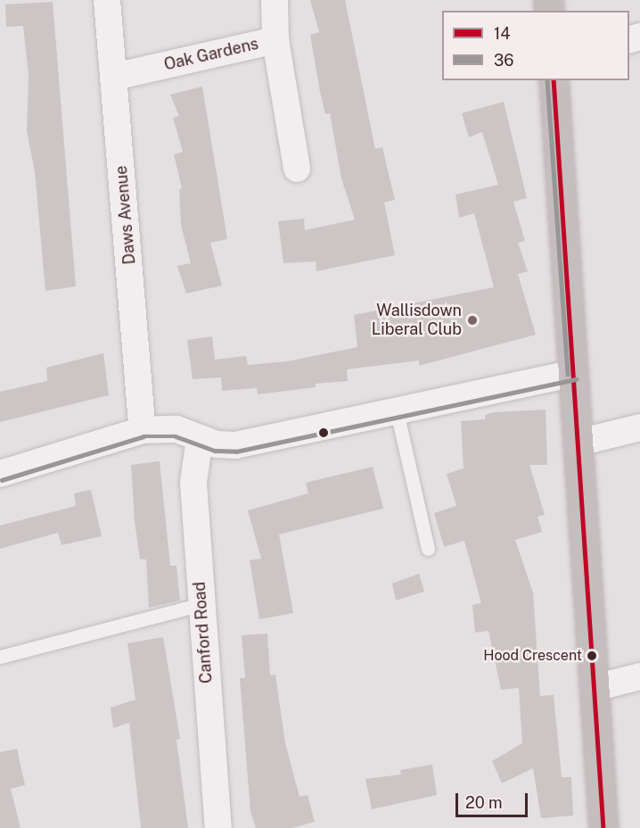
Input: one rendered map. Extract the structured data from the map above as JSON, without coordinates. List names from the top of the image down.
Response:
{
  "streets": {
    "street": ["Oak Gardens", "Daws Avenue", "Canford Road"]
  },
  "crossings": [
    ["Oak Gardens", "Daws Avenue"]
  ],
  "places": ["Wallisdown Liberal Club", "Hood Crescent"],
  "lines": ["transit line 14", "transit line 36"],
  "legend": ["14", "36"],
  "scale_bar": "20 m"
}
